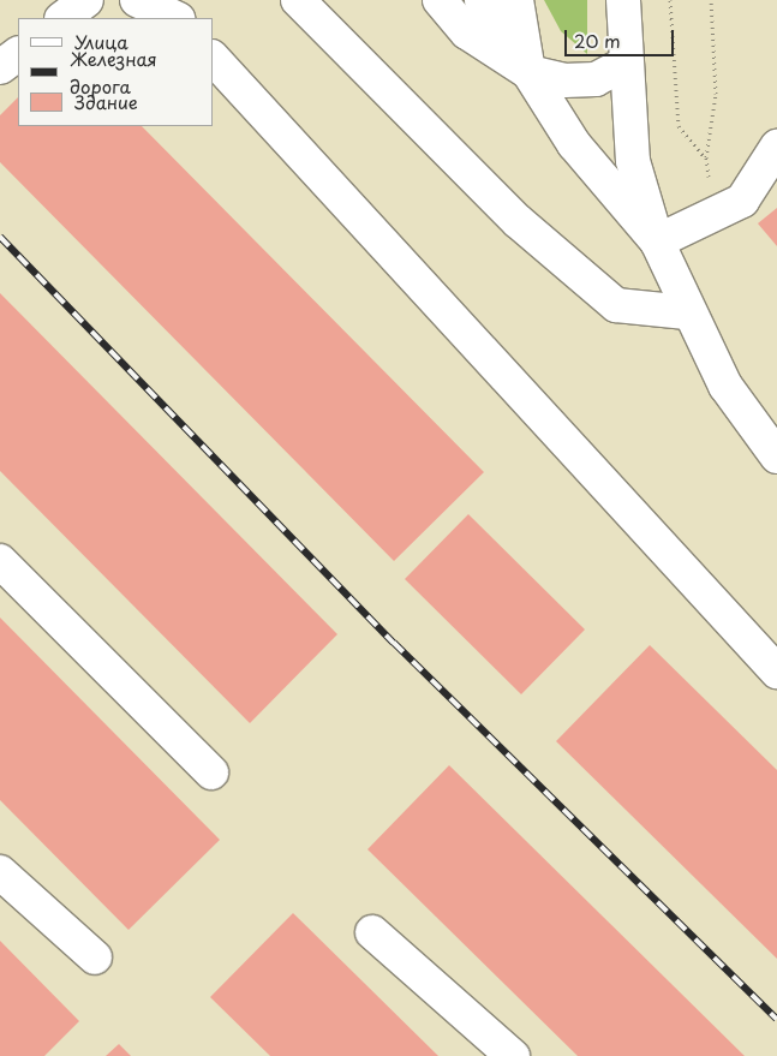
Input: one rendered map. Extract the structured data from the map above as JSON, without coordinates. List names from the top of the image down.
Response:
{
  "legend": ["Улица", "Железная дорога", "Здание"],
  "scale_bar": "20 m"
}
